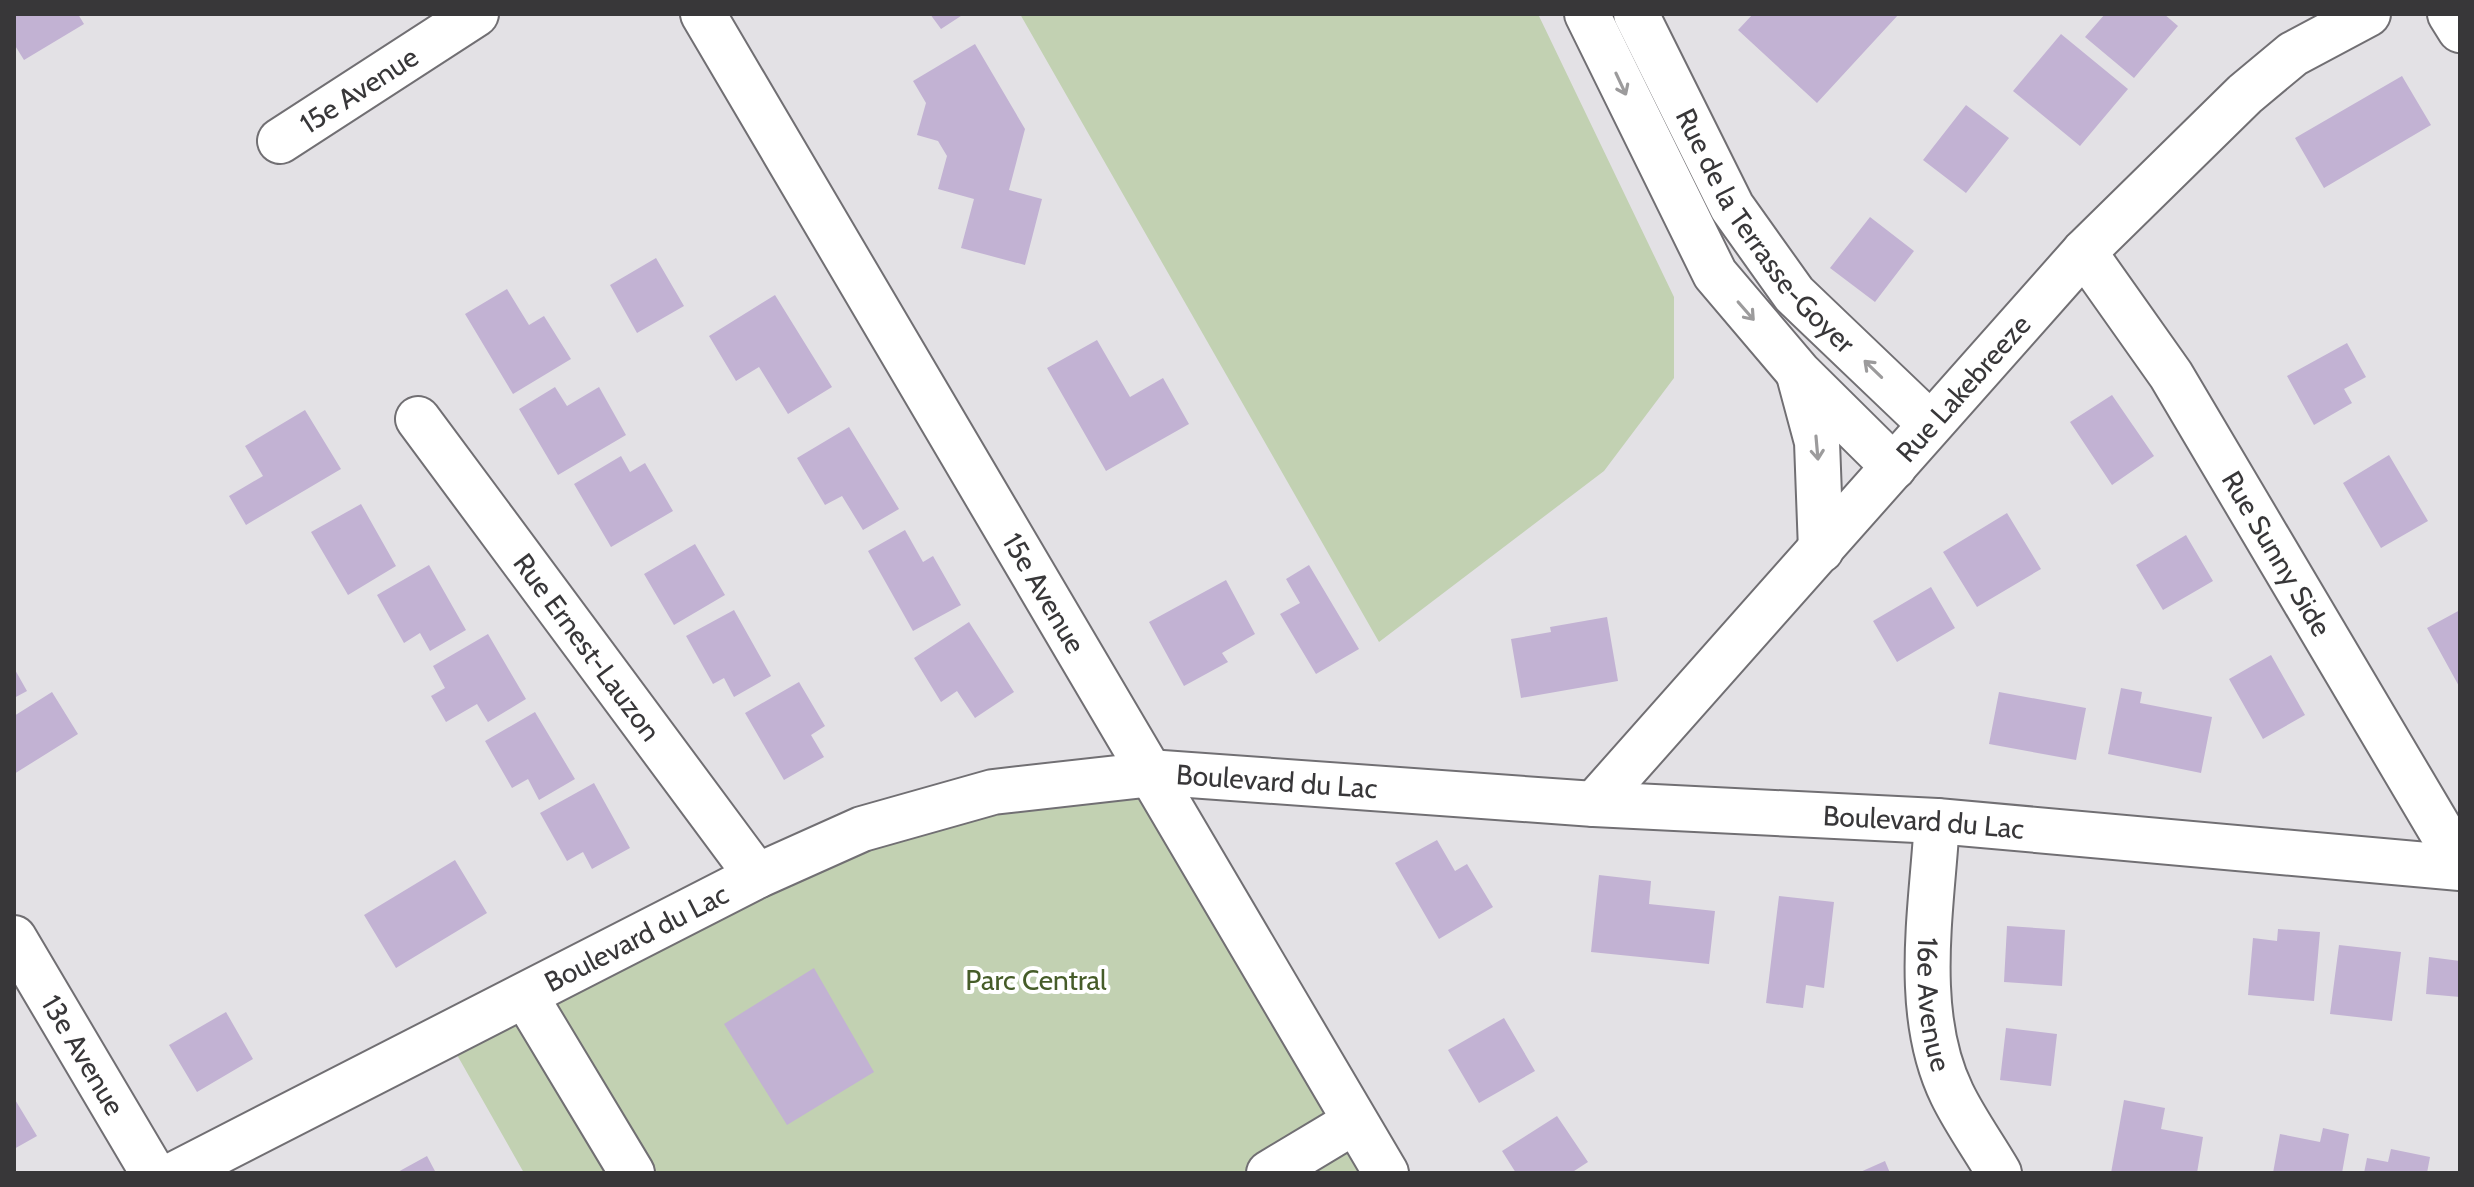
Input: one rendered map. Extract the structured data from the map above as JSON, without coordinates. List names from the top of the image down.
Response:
{
  "streets": {
    "street": [
      "15e Avenue",
      "Rue de la Terrasse-Goyer",
      "Rue Lakebreeze",
      "Rue Sunny Side",
      "Rue Ernest-Lauzon",
      "Boulevard du Lac",
      "16e Avenue",
      "13e Avenue"
    ]
  },
  "crossings": [
    ["15e Avenue", "Boulevard du Lac"],
    ["Rue de la Terrasse-Goyer", "Rue Lakebreeze"],
    ["Rue Lakebreeze", "Rue Sunny Side"],
    ["Rue Lakebreeze", "Boulevard du Lac"],
    ["Rue Sunny Side", "Boulevard du Lac"],
    ["Rue Ernest-Lauzon", "Boulevard du Lac"],
    ["Boulevard du Lac", "16e Avenue"]
  ],
  "parks": ["Parc Central"]
}
